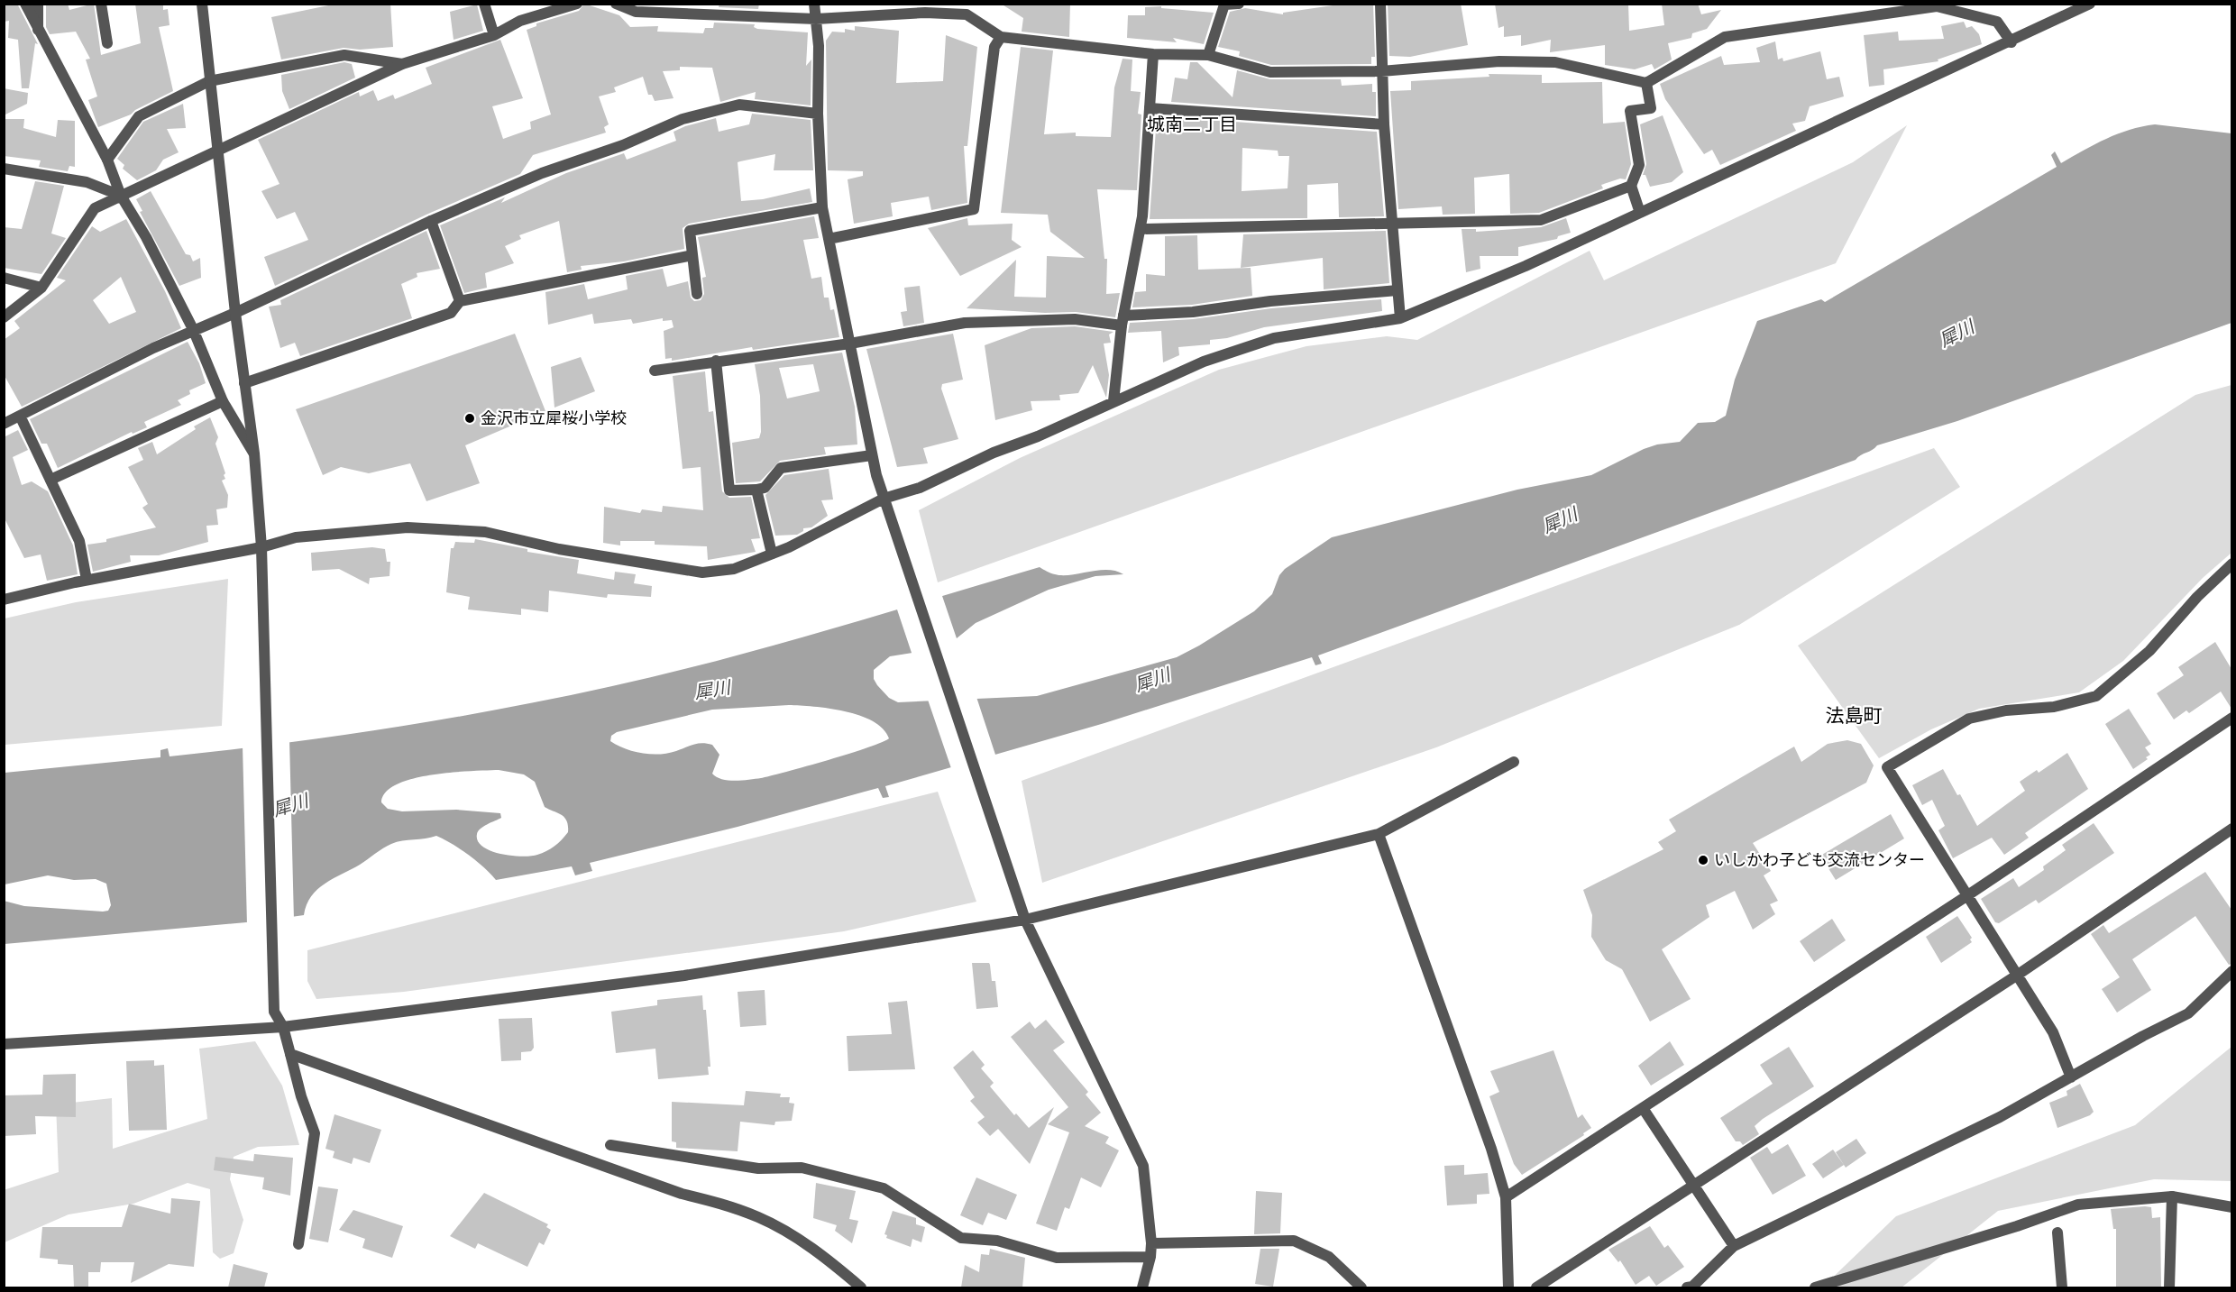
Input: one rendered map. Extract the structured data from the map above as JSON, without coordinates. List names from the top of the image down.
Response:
{
  "districts": ["城南二丁目", "法島町"],
  "water": ["犀川"],
  "places": ["金沢市立犀桜小学校", "いしかわ子ども交流センター"]
}
